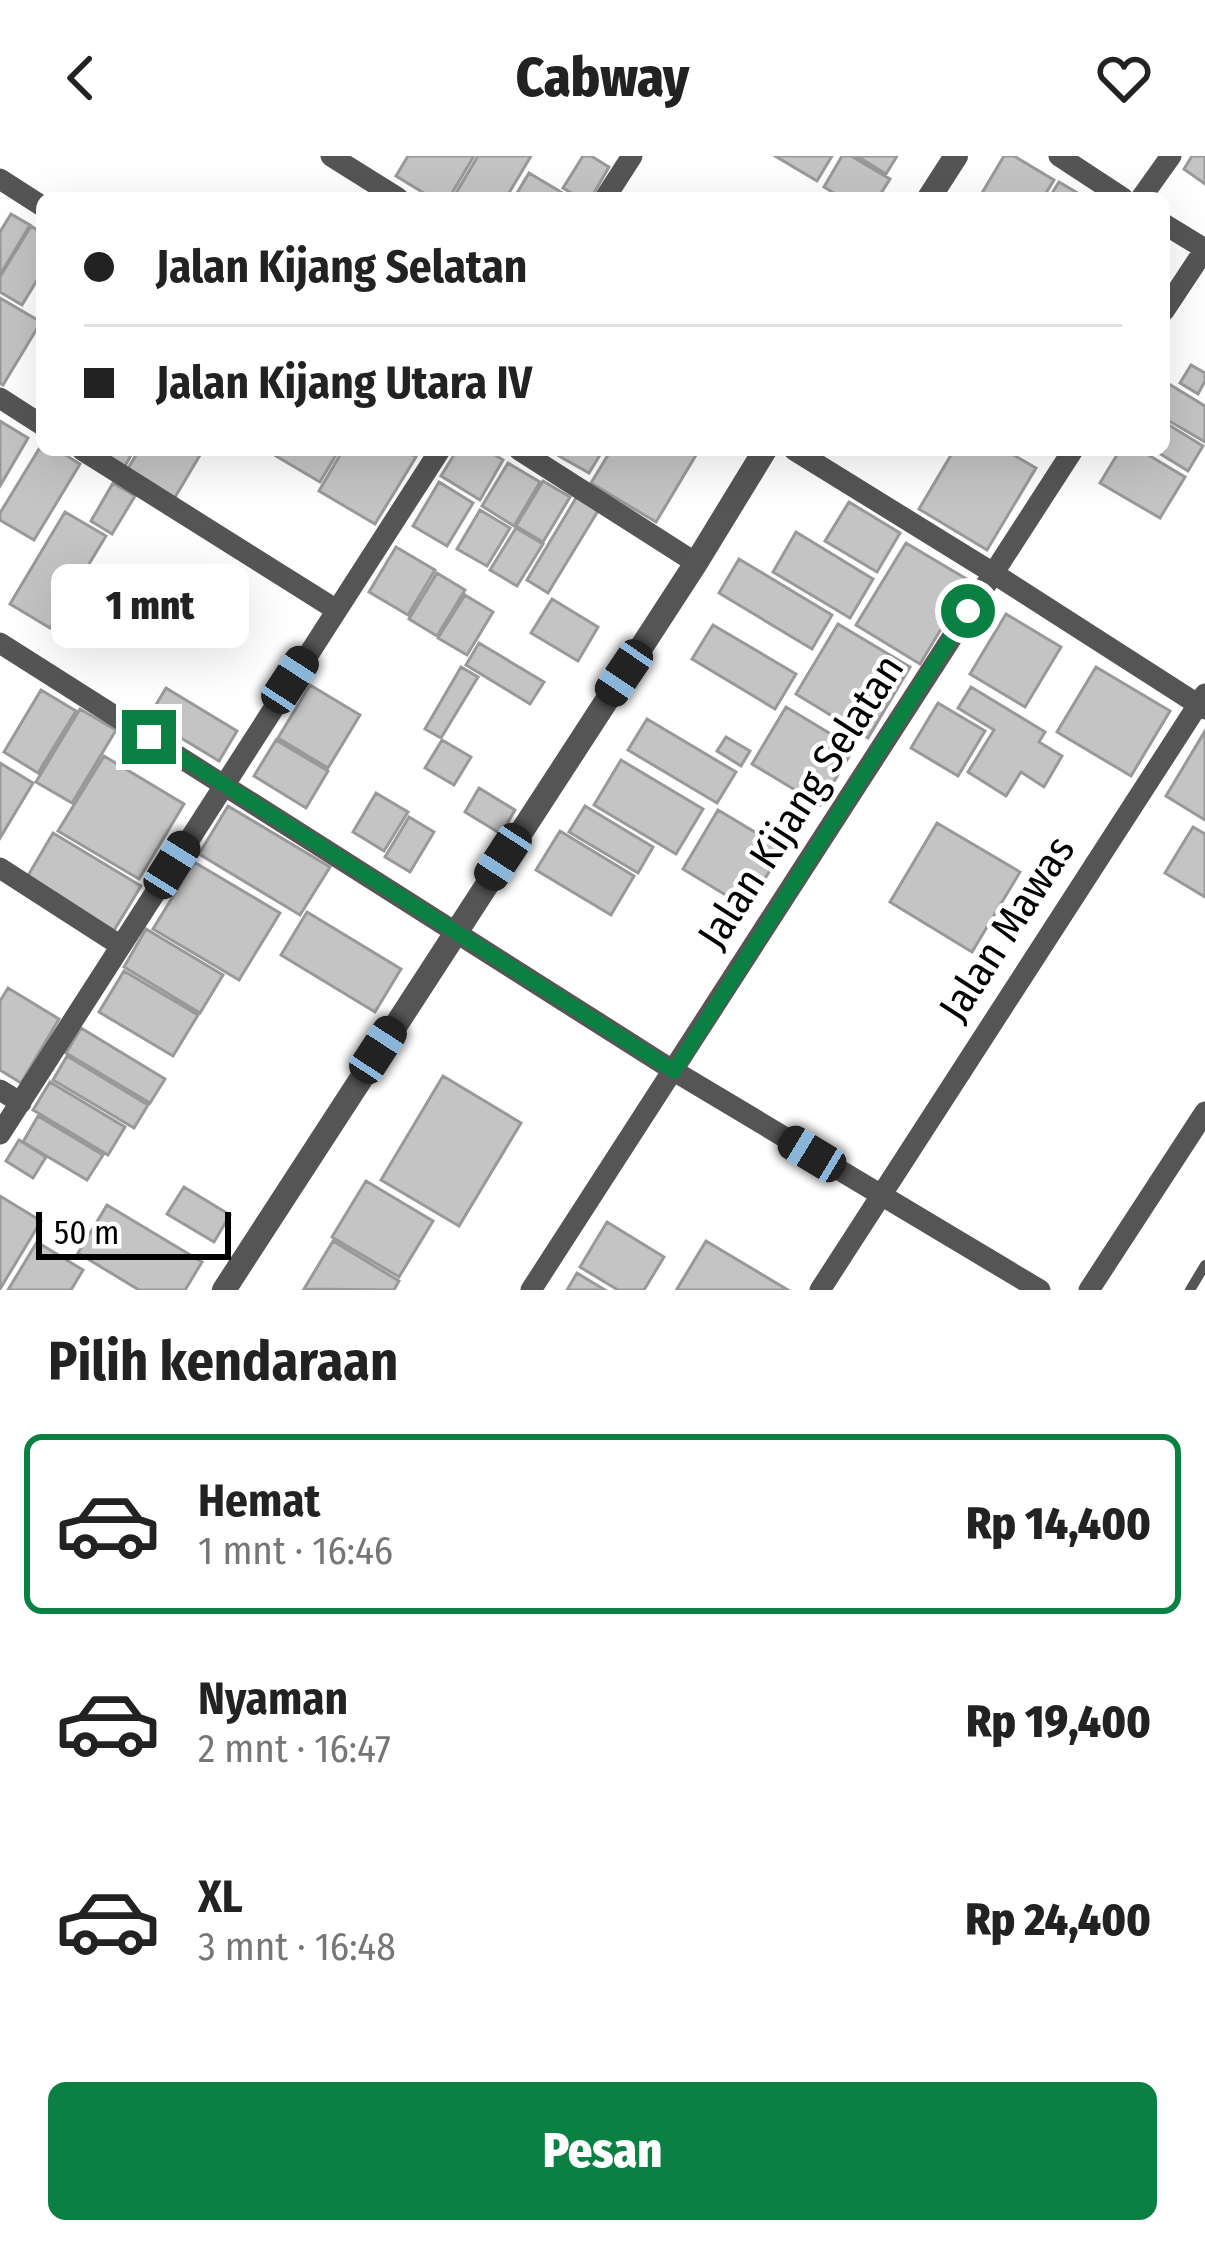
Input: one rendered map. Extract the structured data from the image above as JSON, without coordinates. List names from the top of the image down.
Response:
{
  "streets": {
    "street": ["Jalan Kijang Selatan", "Jalan Mawas"]
  },
  "crossings": [
    ["Jalan Kijang Selatan", "Jalan Mawas"]
  ],
  "scale_bar": "50 m",
  "page": {
    "header": "Cabway",
    "banner": ["Jalan Kijang Selatan", "Jalan Kijang Utara IV"],
    "bubble": "1 mnt",
    "scale": "50 m",
    "heading": "Pilih kendaraan",
    "list": [
      {
        "name": "Hemat",
        "note": "1 mnt · 16:46",
        "value": "Rp 14,400"
      },
      {
        "name": "Nyaman",
        "note": "2 mnt · 16:47",
        "value": "Rp 19,400"
      },
      {
        "name": "XL",
        "note": "3 mnt · 16:48",
        "value": "Rp 24,400"
      }
    ],
    "buttons": "Pesan"
  }
}
